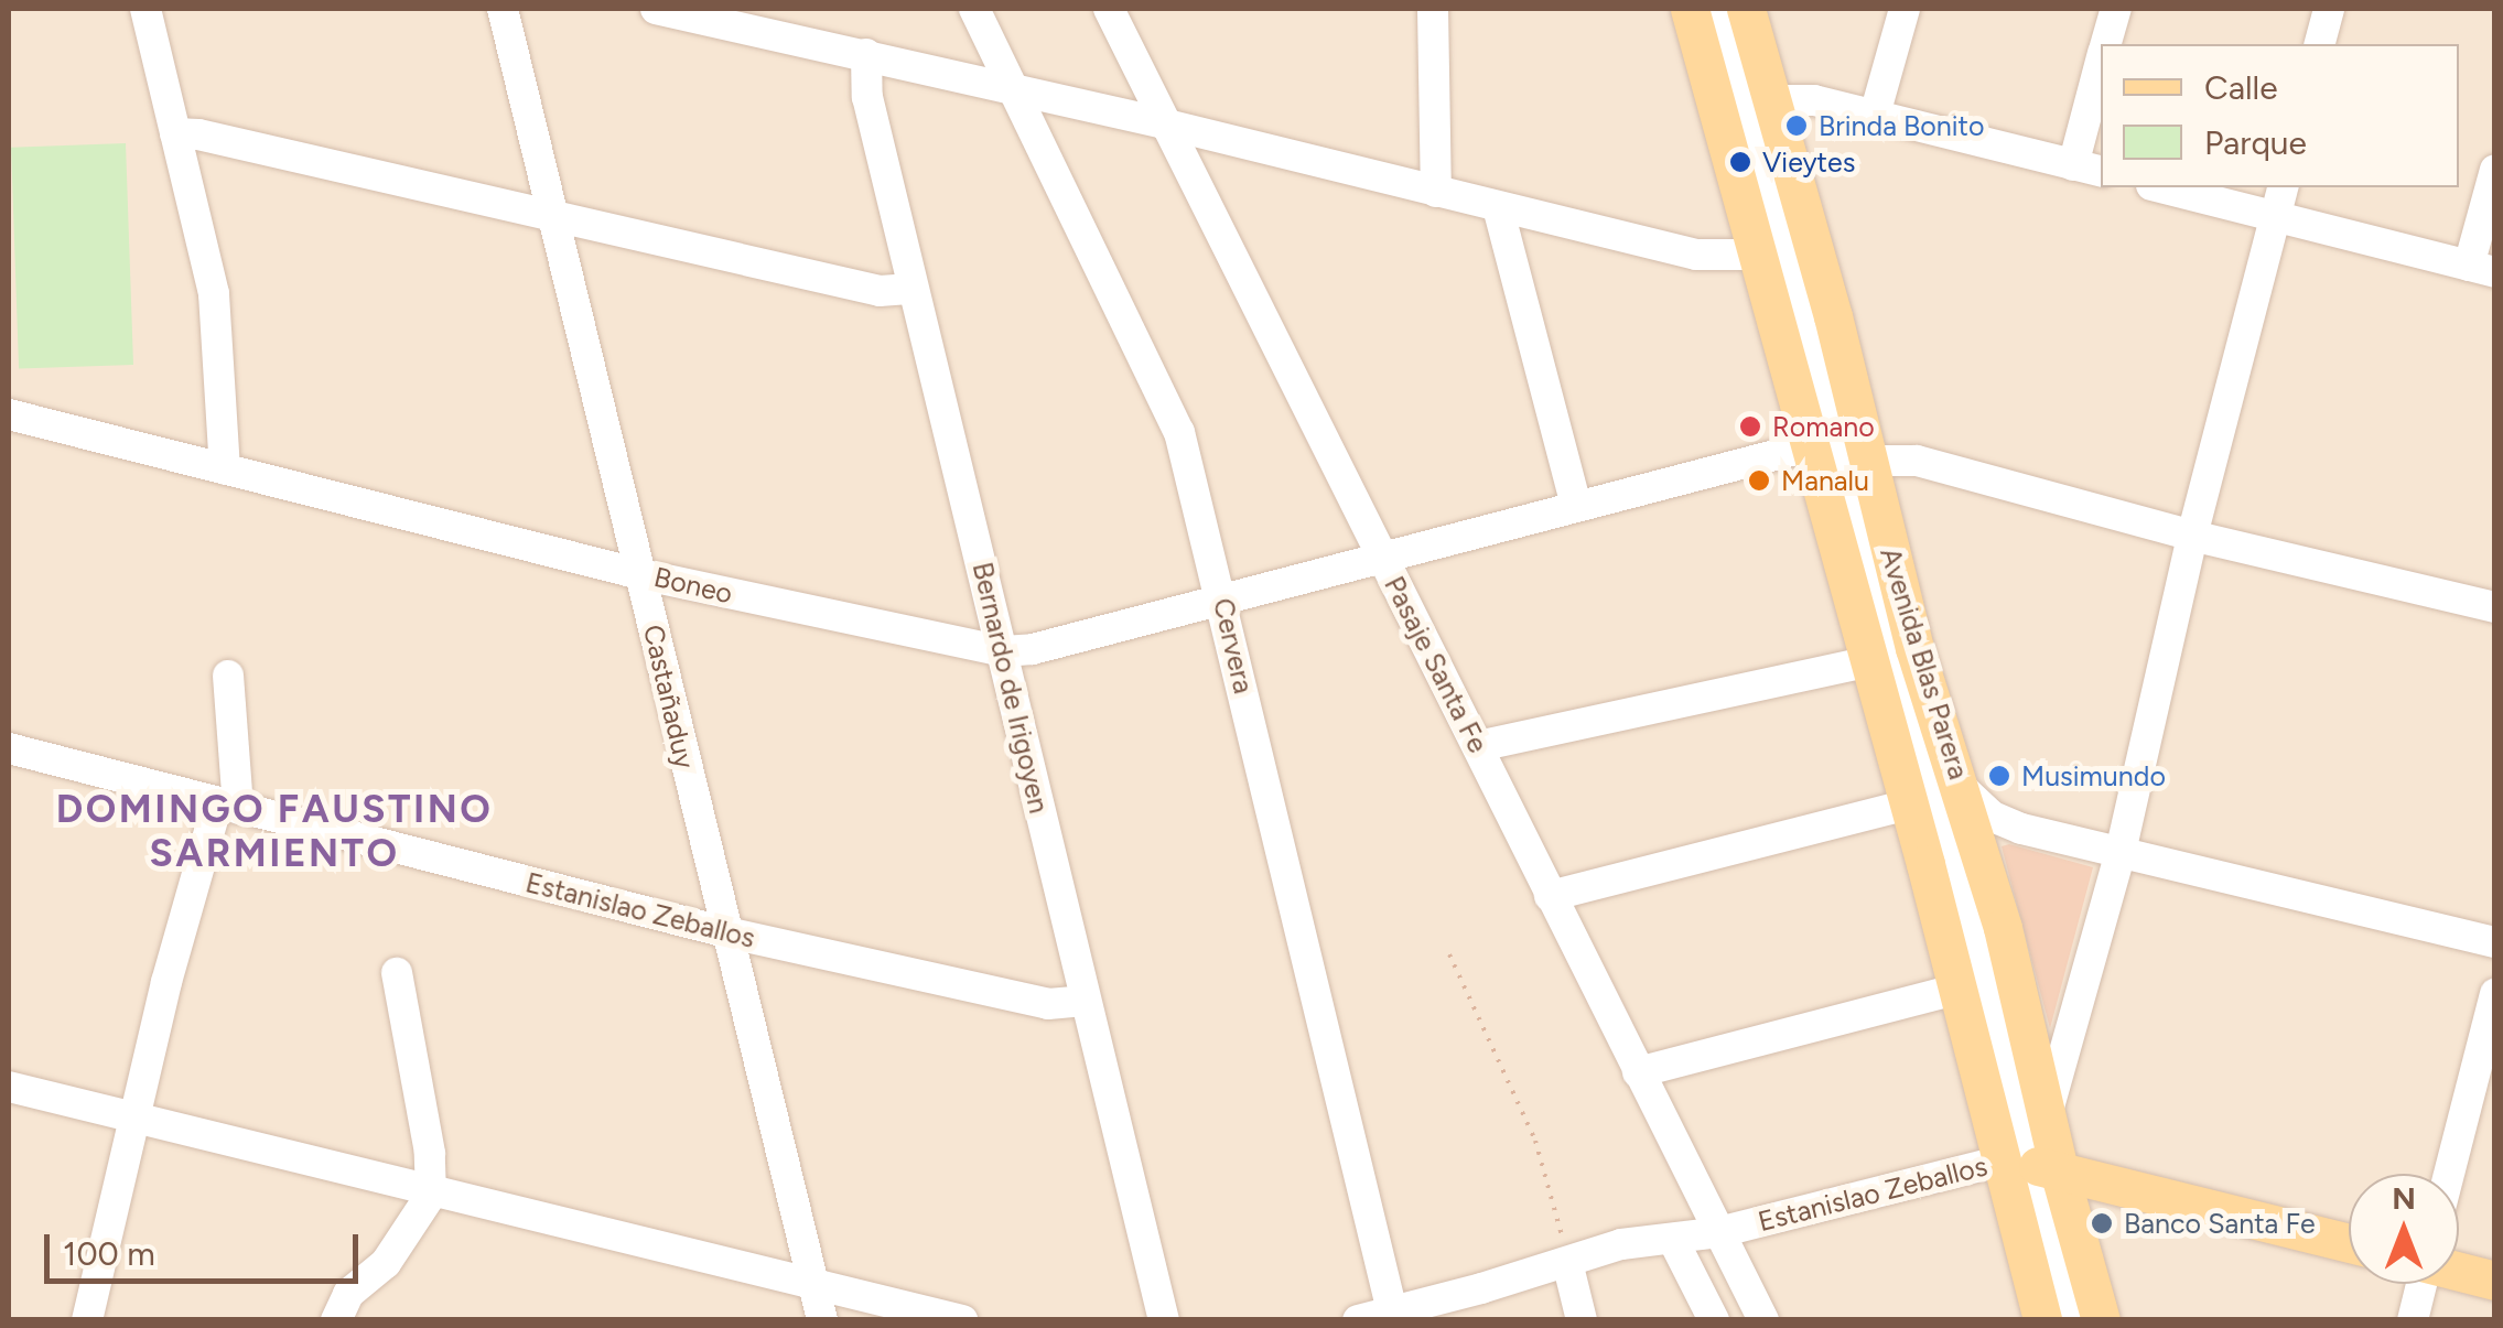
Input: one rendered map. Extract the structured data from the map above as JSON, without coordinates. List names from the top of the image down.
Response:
{
  "streets": {
    "main road": ["Avenida Blas Parera", "Estanislao Zeballos"],
    "street": [
      "Boneo",
      "Cervera",
      "Pasaje Santa Fe",
      "Bernardo de Irigoyen",
      "Castañaduy"
    ]
  },
  "crossings": [
    ["Boneo", "Cervera"],
    ["Boneo", "Avenida Blas Parera"],
    ["Boneo", "Pasaje Santa Fe"],
    ["Boneo", "Bernardo de Irigoyen"],
    ["Boneo", "Castañaduy"],
    ["Cervera", "Estanislao Zeballos"],
    ["Avenida Blas Parera", "Estanislao Zeballos"],
    ["Pasaje Santa Fe", "Estanislao Zeballos"],
    ["Bernardo de Irigoyen", "Estanislao Zeballos"],
    ["Castañaduy", "Estanislao Zeballos"]
  ],
  "districts": ["DOMINGO FAUSTINO SARMIENTO"],
  "places": [
    "Brinda Bonito",
    "Vieytes",
    "Romano",
    "Manalu",
    "Musimundo",
    "Banco Santa Fe"
  ],
  "legend": ["Calle", "Parque"],
  "scale_bar": "100 m",
  "north": "top"
}
